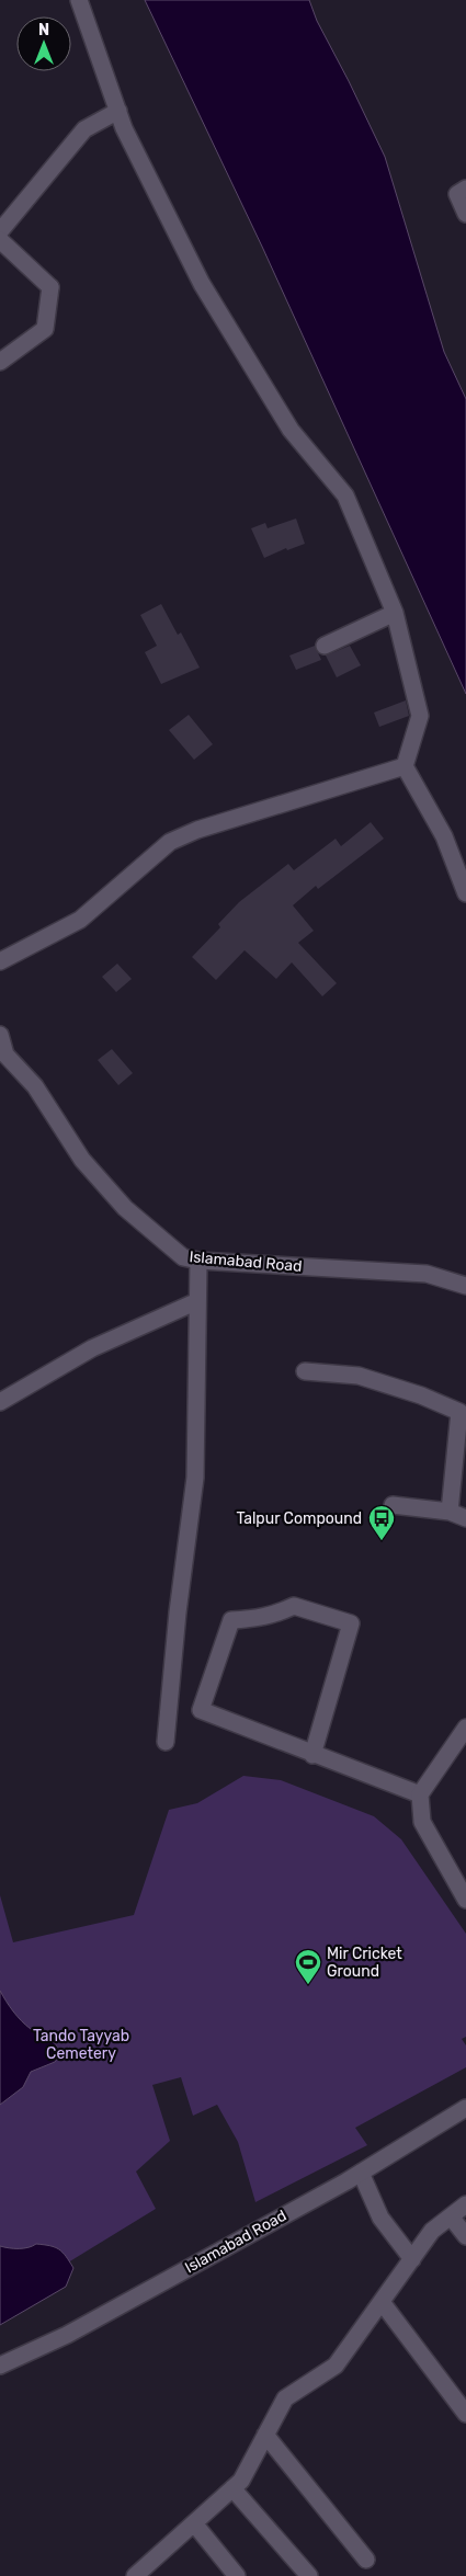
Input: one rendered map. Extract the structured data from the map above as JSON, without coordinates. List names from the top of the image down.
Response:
{
  "streets": {
    "street": ["Islamabad Road"]
  },
  "parks": ["Tando Tayyab Cemetery"],
  "places": {
    "bus stop": ["Talpur Compound"],
    "sports": ["Mir Cricket Ground"]
  },
  "north": "top"
}
